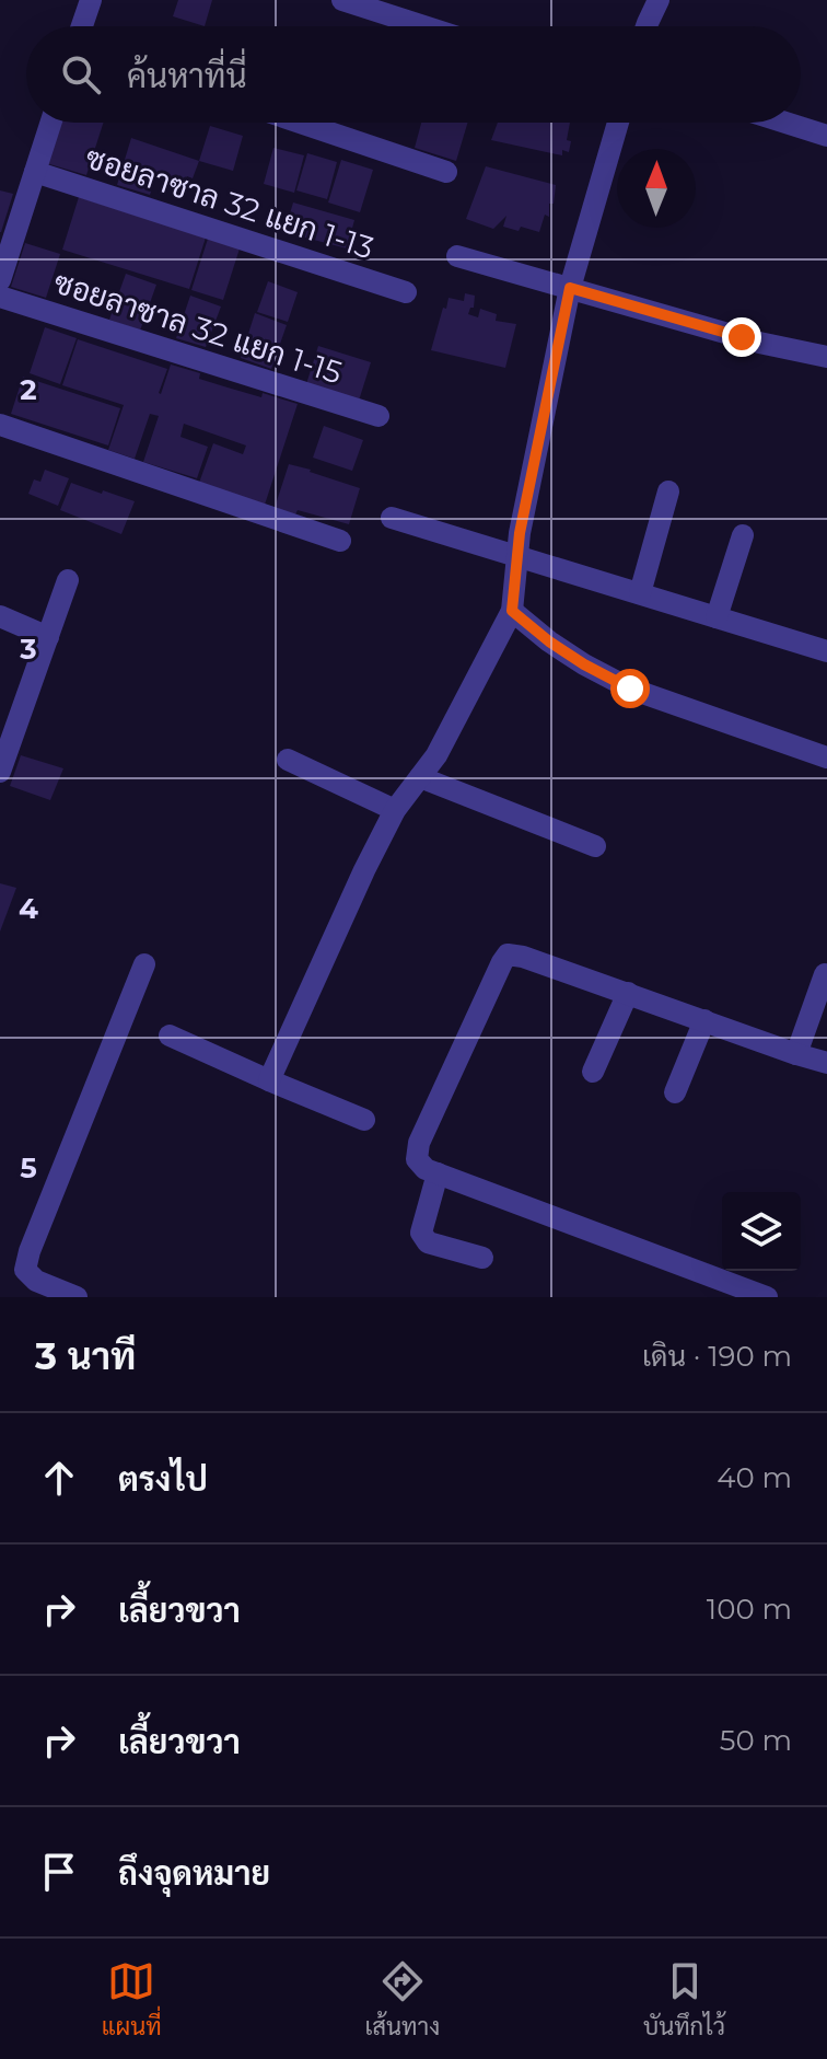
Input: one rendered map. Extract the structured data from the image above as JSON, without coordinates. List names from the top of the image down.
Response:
{
  "streets": {
    "street": ["ซอยลาซาล 32 แยก 1-13", "ซอยลาซาล 32 แยก 1-15"]
  },
  "north": "top",
  "page": {
    "search": "ค้นหาที่นี่",
    "heading": ["3 นาที", "เดิน · 190 m"],
    "list": [
      ["ตรงไป", "40 m"],
      ["เลี้ยวขวา", "100 m"],
      ["เลี้ยวขวา", "50 m"],
      "ถึงจุดหมาย"
    ],
    "nav": ["แผนที่", "เส้นทาง", "บันทึกไว้"]
  },
  "grid": {
    "rows": [
      "2",
      "3",
      "4",
      "5"
    ]
  }
}
